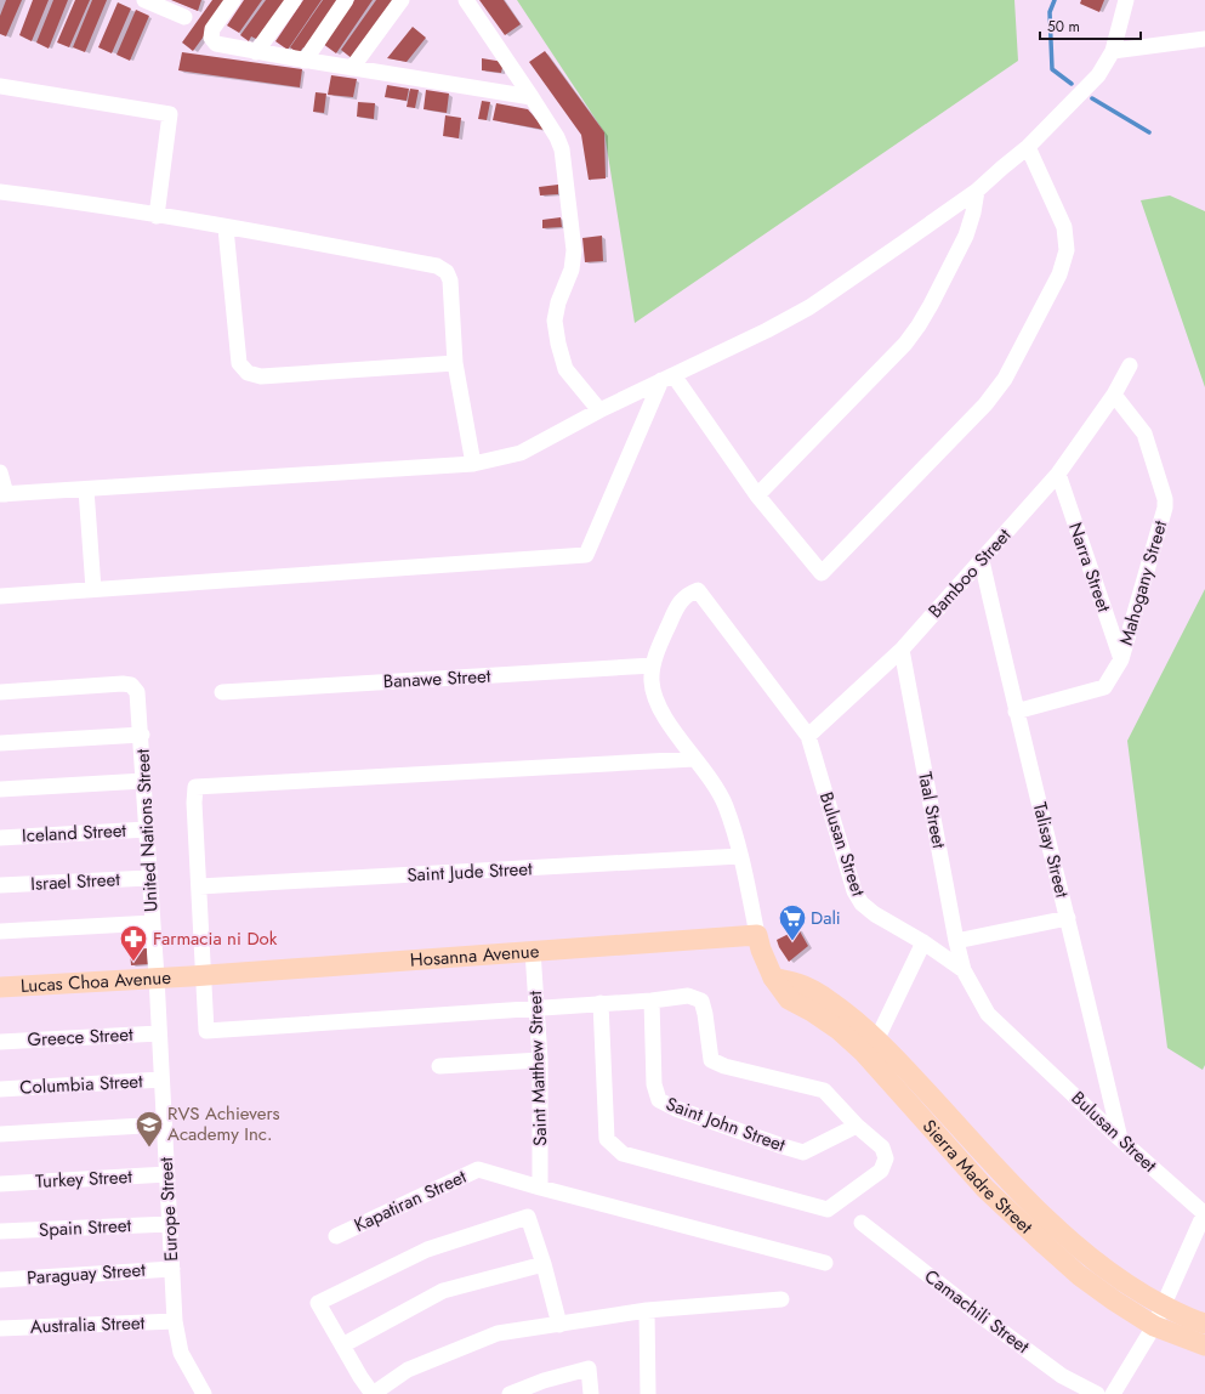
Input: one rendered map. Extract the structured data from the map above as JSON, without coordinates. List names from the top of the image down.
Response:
{
  "streets": {
    "main road": ["Hosanna Avenue", "Lucas Choa Avenue", "Sierra Madre Street"],
    "street": [
      "Narra Street",
      "Bamboo Street",
      "Mahogany Street",
      "Banawe Street",
      "Taal Street",
      "United Nations Street",
      "Iceland Street",
      "Bulusan Street",
      "Talisay Street",
      "Saint Jude Street",
      "Israel Street",
      "Greece Street",
      "Saint Matthew Street",
      "Columbia Street",
      "Saint John Street",
      "Turkey Street",
      "Kapatiran Street",
      "Europe Street",
      "Spain Street",
      "Paraguay Street",
      "Camachili Street",
      "Australia Street"
    ]
  },
  "crossings": [
    ["Narra Street", "Bamboo Street"],
    ["Narra Street", "Mahogany Street"],
    ["Bamboo Street", "Mahogany Street"],
    ["Bamboo Street", "Taal Street"],
    ["Bamboo Street", "Bulusan Street"],
    ["Bamboo Street", "Talisay Street"],
    ["Mahogany Street", "Talisay Street"],
    ["Banawe Street", "Sierra Madre Street"],
    ["Taal Street", "Bulusan Street"],
    ["United Nations Street", "Iceland Street"],
    ["United Nations Street", "Israel Street"],
    ["United Nations Street", "Lucas Choa Avenue"],
    ["United Nations Street", "Europe Street"],
    ["Bulusan Street", "Talisay Street"],
    ["Bulusan Street", "Sierra Madre Street"],
    ["Saint Jude Street", "Sierra Madre Street"],
    ["Hosanna Avenue", "Lucas Choa Avenue"],
    ["Hosanna Avenue", "Saint Matthew Street"],
    ["Hosanna Avenue", "Sierra Madre Street"],
    ["Lucas Choa Avenue", "Europe Street"],
    ["Greece Street", "Europe Street"],
    ["Saint Matthew Street", "Kapatiran Street"],
    ["Columbia Street", "Europe Street"],
    ["Turkey Street", "Europe Street"],
    ["Europe Street", "Spain Street"],
    ["Europe Street", "Paraguay Street"],
    ["Europe Street", "Australia Street"]
  ],
  "places": {
    "supermarket": ["Dali"],
    "pharmacy": ["Farmacia ni Dok"],
    "school or university": ["RVS Achievers Academy Inc."]
  },
  "scale_bar": "50 m"
}
